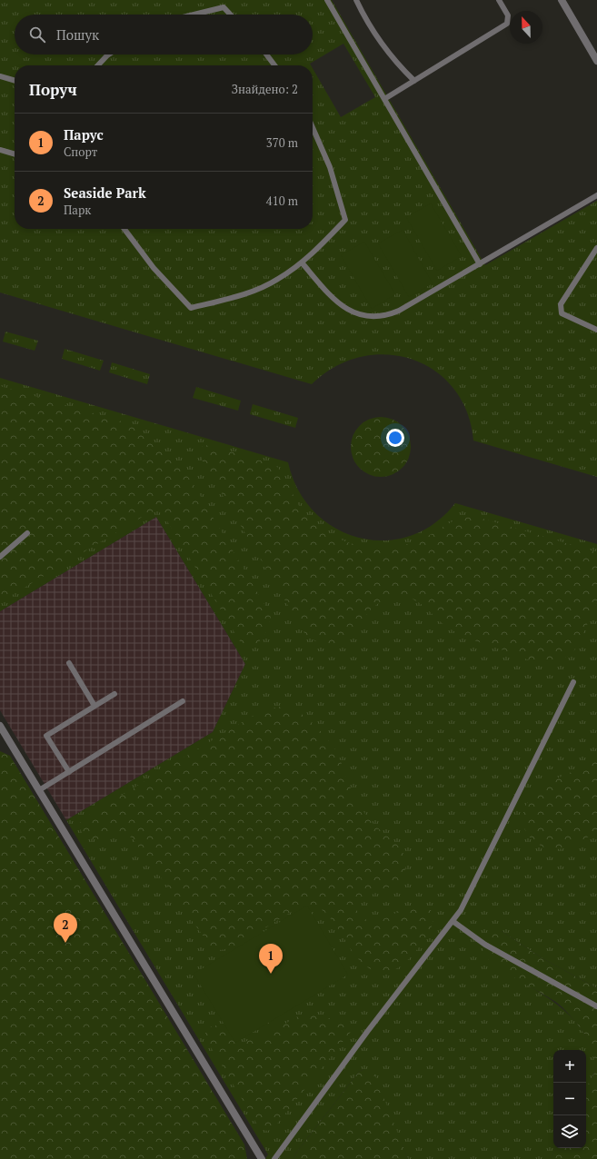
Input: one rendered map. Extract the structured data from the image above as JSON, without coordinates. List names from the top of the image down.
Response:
{
  "north": "top",
  "page": {
    "search": "Пошук",
    "heading": ["Поруч", "Знайдено: 2"],
    "list": [
      {
        "mark": "1",
        "name": "Парус",
        "note": "Спорт",
        "value": "370 m"
      },
      {
        "mark": "2",
        "name": "Seaside Park",
        "note": "Парк",
        "value": "410 m"
      }
    ],
    "pins": ["2", "1"],
    "map_buttons": ["+", "−"]
  }
}
